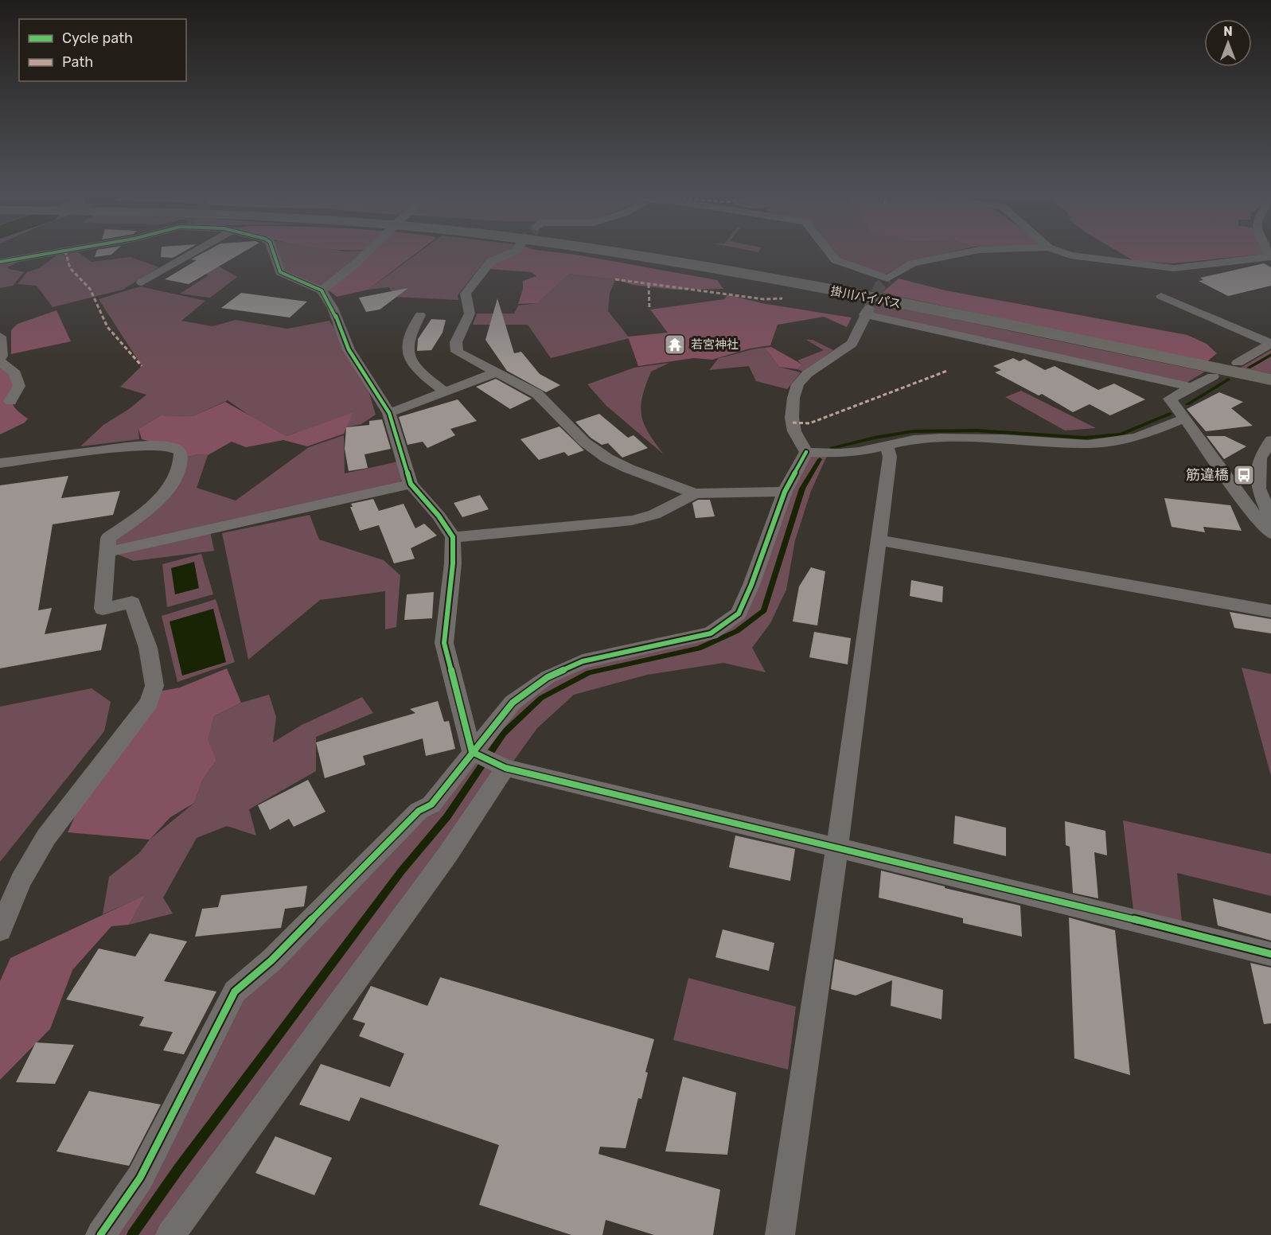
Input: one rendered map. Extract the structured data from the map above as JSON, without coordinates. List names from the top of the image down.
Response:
{
  "streets": {
    "highway": ["掛川バイパス"]
  },
  "places": {
    "temple": ["若宮神社"],
    "bus stop": ["筋違橋"]
  },
  "legend": ["Cycle path", "Path"],
  "north": "top"
}
